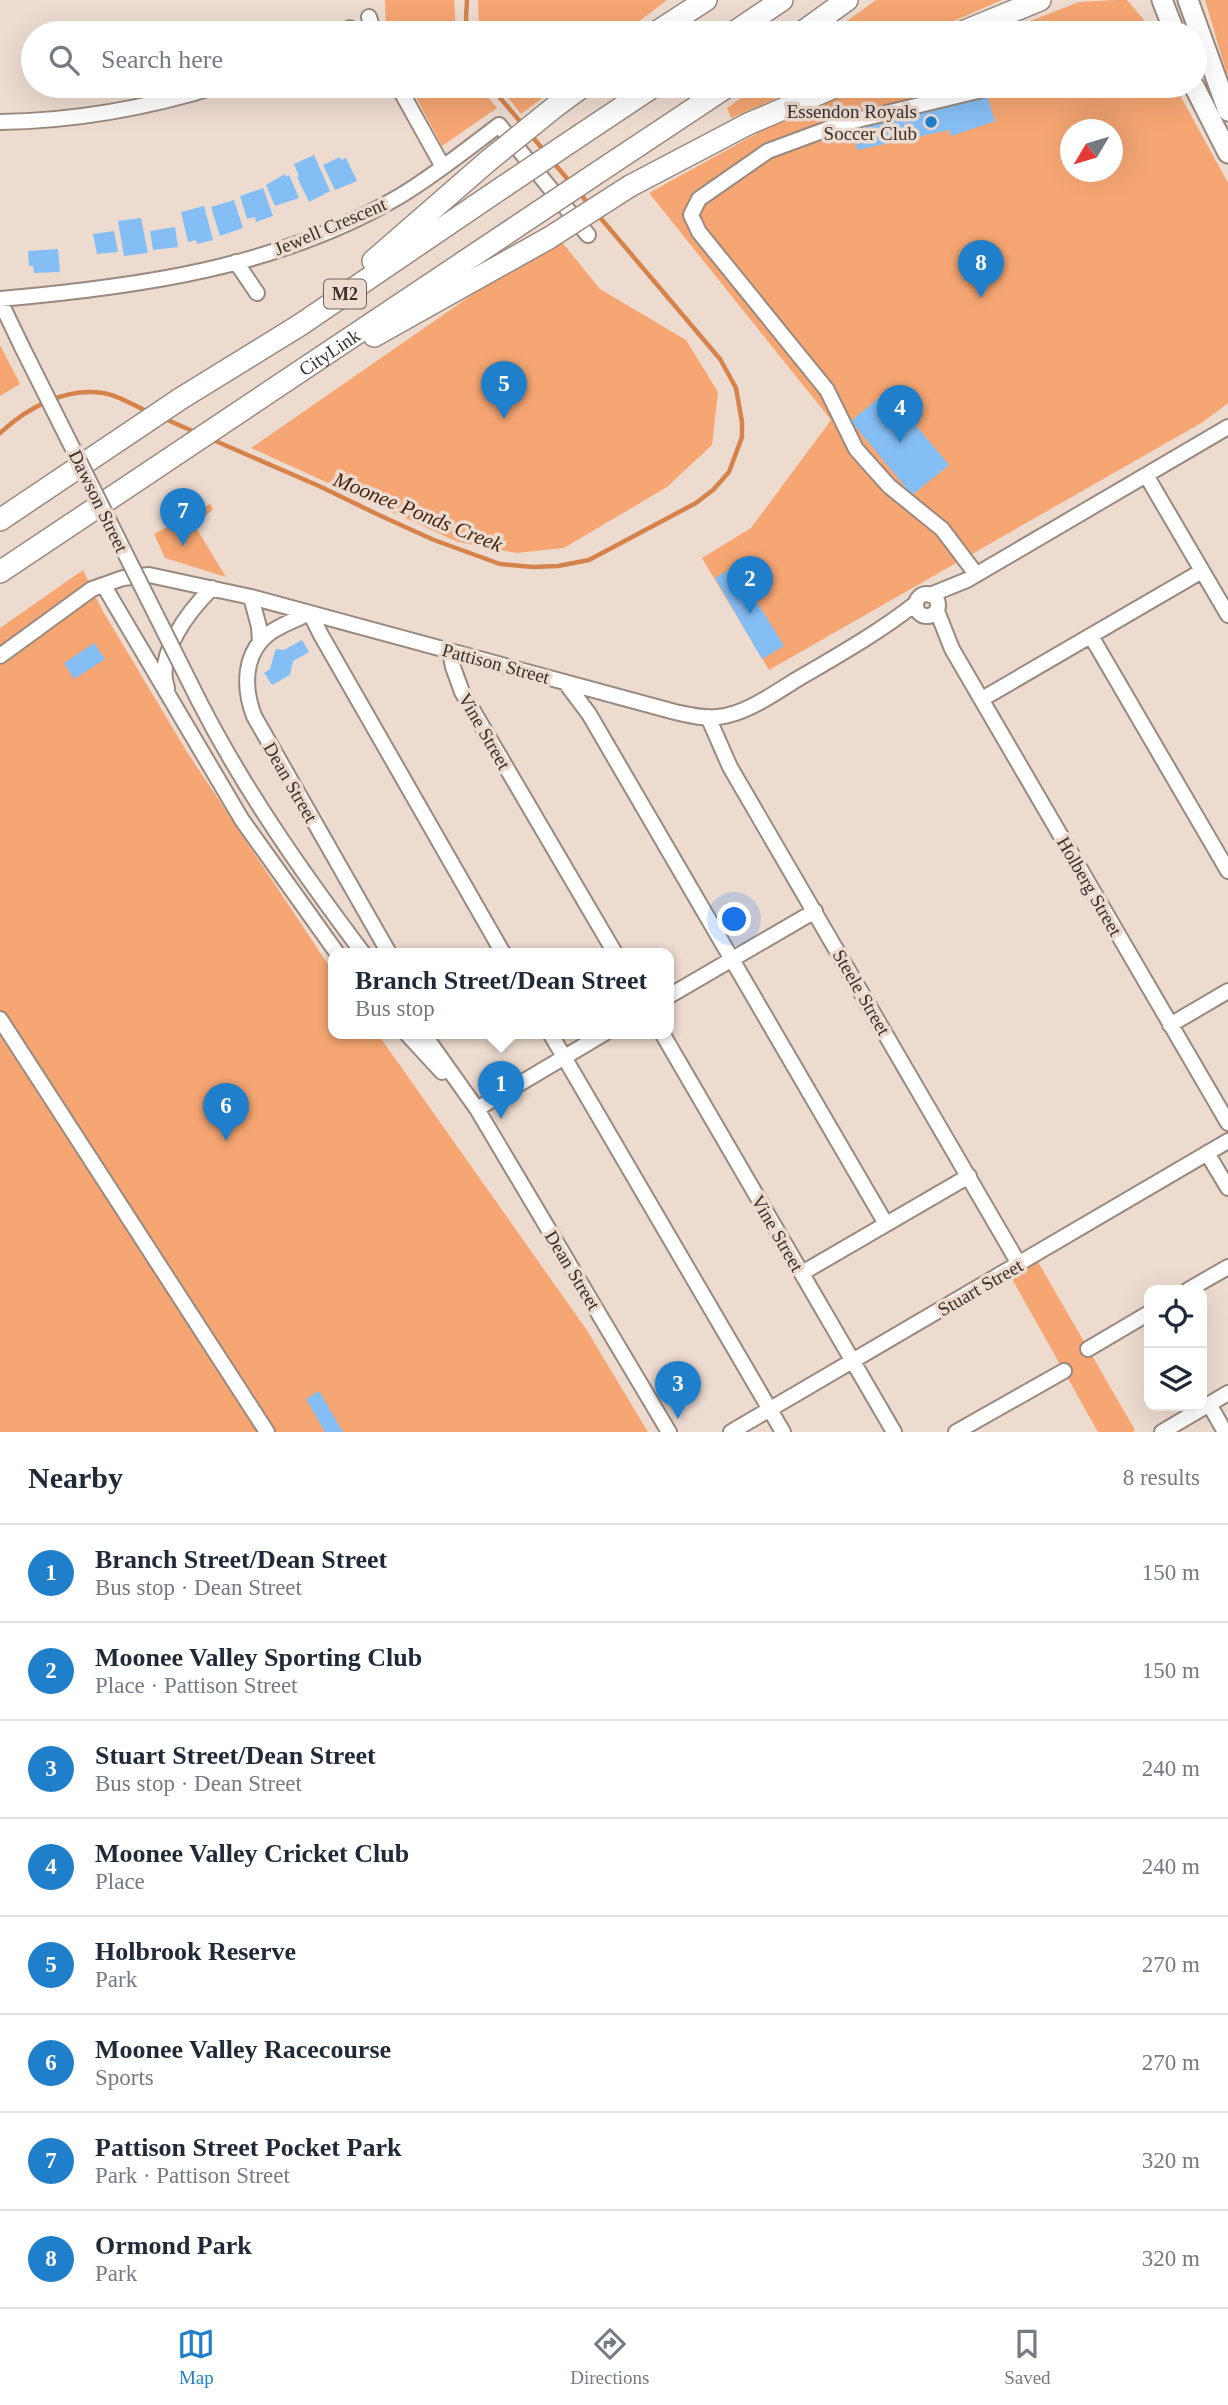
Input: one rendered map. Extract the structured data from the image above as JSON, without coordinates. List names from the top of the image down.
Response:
{
  "streets": {
    "highway": ["M2", "CityLink"],
    "street": [
      "Jewell Crescent",
      "Dawson Street",
      "Pattison Street",
      "Vine Street",
      "Dean Street",
      "Holberg Street",
      "Steele Street",
      "Stuart Street"
    ]
  },
  "crossings": [
    ["Jewell Crescent", "Dawson Street"],
    ["Dawson Street", "Dean Street"],
    ["Pattison Street", "Vine Street"],
    ["Pattison Street", "Holberg Street"],
    ["Pattison Street", "Steele Street"],
    ["Vine Street", "Stuart Street"],
    ["Steele Street", "Stuart Street"]
  ],
  "water": ["Moonee Ponds Creek"],
  "places": ["Essendon Royals Soccer Club"],
  "north": "bottom left",
  "page": {
    "search": "Search here",
    "pins": [
      "8",
      "5",
      "4",
      "7",
      "2",
      "1",
      "6",
      "3"
    ],
    "popup": ["Branch Street/Dean Street", "Bus stop"],
    "heading": ["Nearby", "8 results"],
    "list": [
      {
        "mark": "1",
        "name": "Branch Street/Dean Street",
        "note": "Bus stop · Dean Street",
        "value": "150 m"
      },
      {
        "mark": "2",
        "name": "Moonee Valley Sporting Club",
        "note": "Place · Pattison Street",
        "value": "150 m"
      },
      {
        "mark": "3",
        "name": "Stuart Street/Dean Street",
        "note": "Bus stop · Dean Street",
        "value": "240 m"
      },
      {
        "mark": "4",
        "name": "Moonee Valley Cricket Club",
        "note": "Place",
        "value": "240 m"
      },
      {
        "mark": "5",
        "name": "Holbrook Reserve",
        "note": "Park",
        "value": "270 m"
      },
      {
        "mark": "6",
        "name": "Moonee Valley Racecourse",
        "note": "Sports",
        "value": "270 m"
      },
      {
        "mark": "7",
        "name": "Pattison Street Pocket Park",
        "note": "Park · Pattison Street",
        "value": "320 m"
      },
      {
        "mark": "8",
        "name": "Ormond Park",
        "note": "Park",
        "value": "320 m"
      }
    ],
    "nav": ["Map", "Directions", "Saved"]
  }
}
